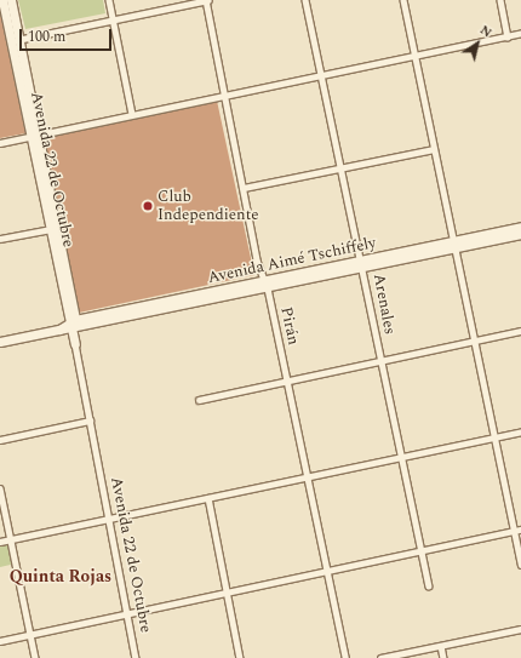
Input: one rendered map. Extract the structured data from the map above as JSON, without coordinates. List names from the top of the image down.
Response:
{
  "streets": {
    "main road": ["Avenida 22 de Octubre", "Avenida Aimé Tschiffely"],
    "street": ["Arenales", "Pirán"]
  },
  "crossings": [
    ["Avenida 22 de Octubre", "Avenida Aimé Tschiffely"],
    ["Avenida Aimé Tschiffely", "Arenales"],
    ["Avenida Aimé Tschiffely", "Pirán"]
  ],
  "districts": ["Quinta Rojas"],
  "places": ["Club Independiente"],
  "scale_bar": "100 m",
  "north": "top right"
}
